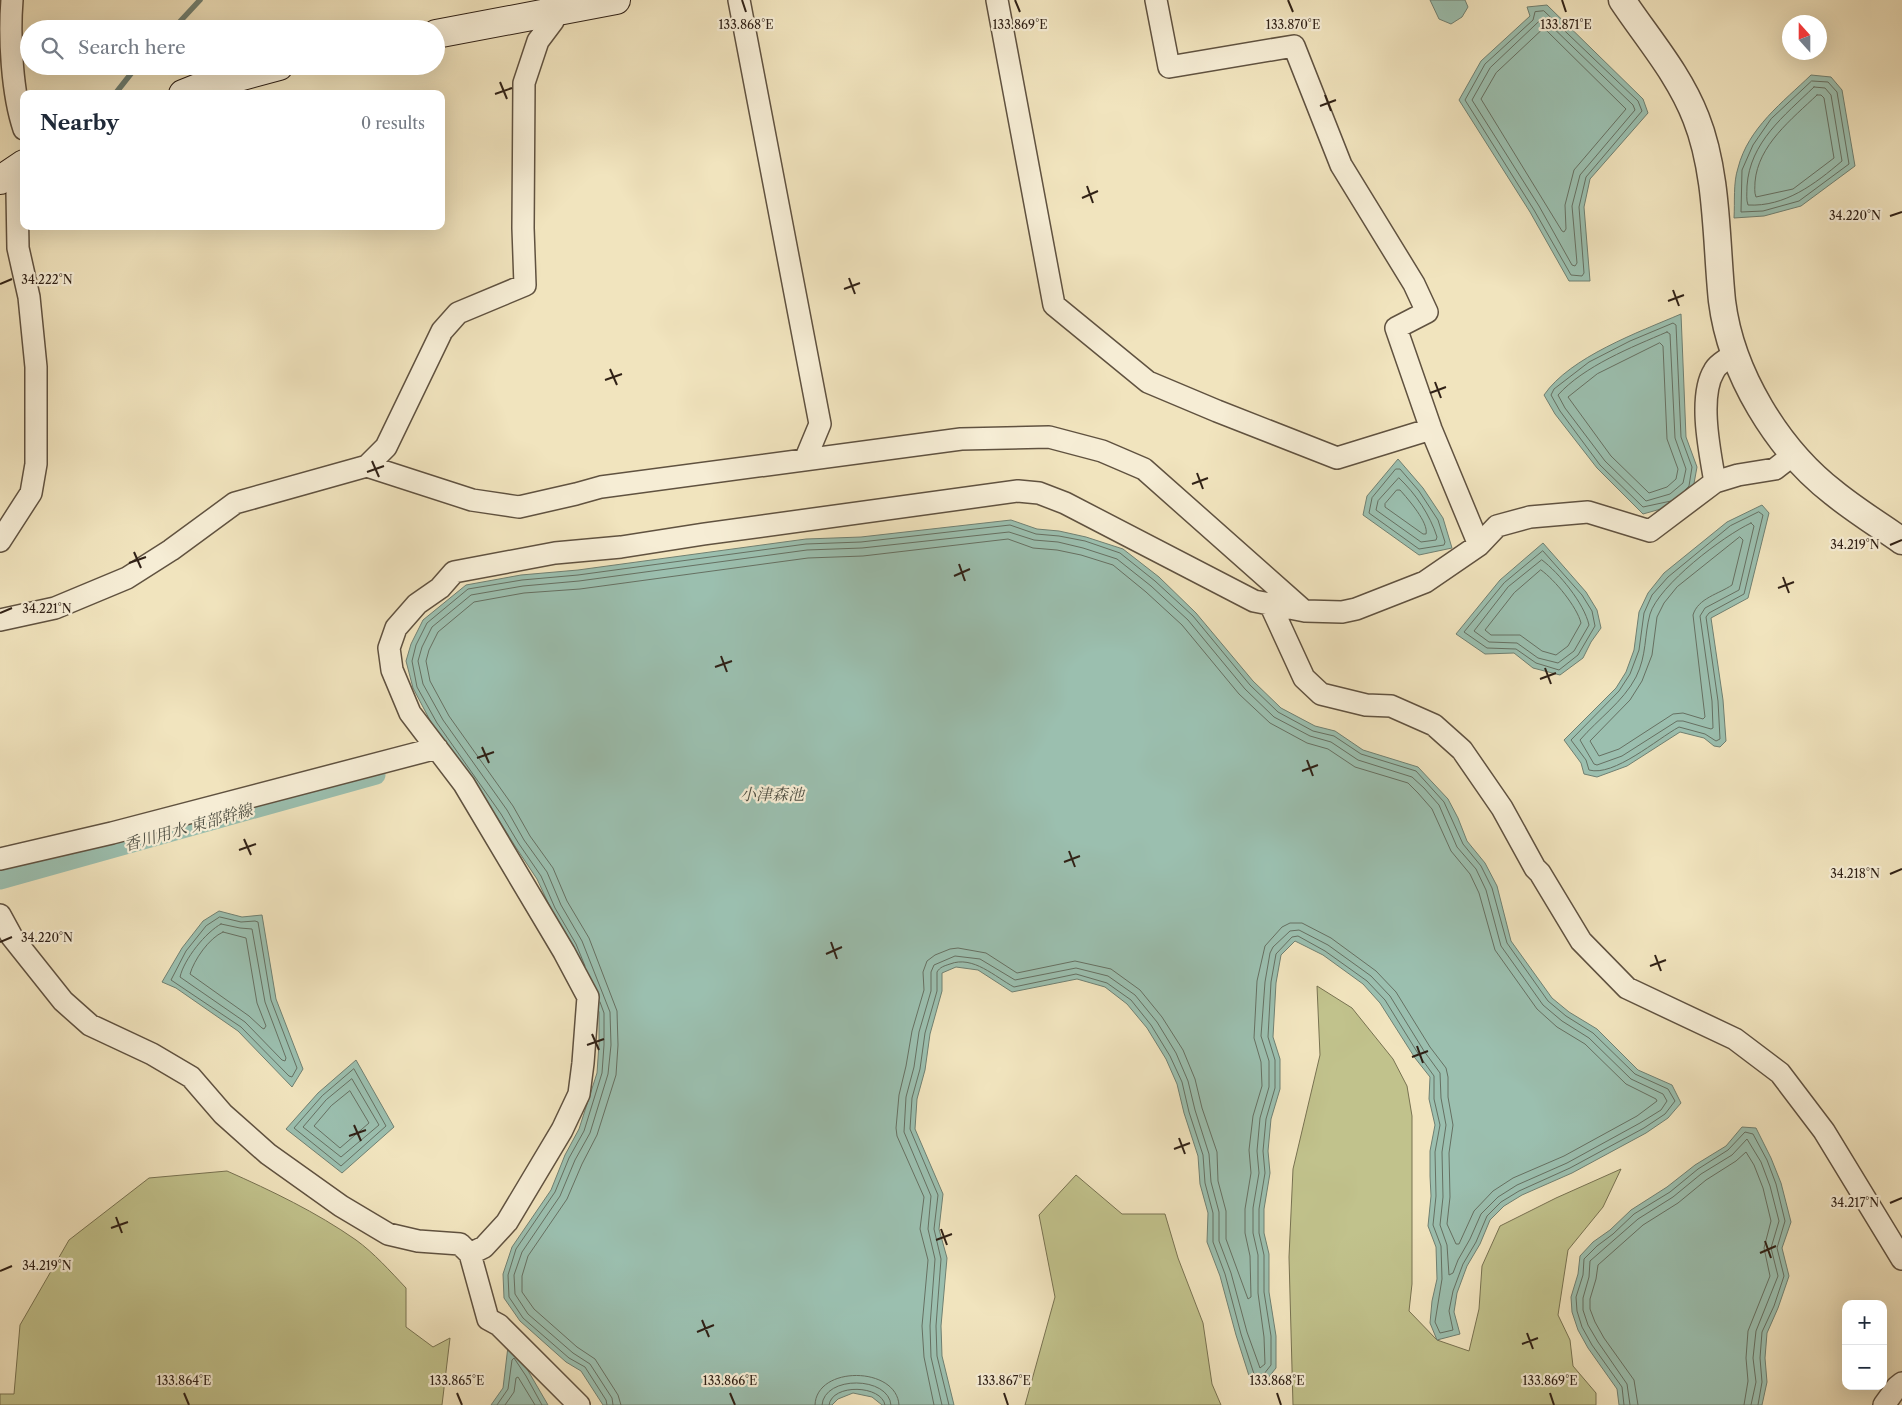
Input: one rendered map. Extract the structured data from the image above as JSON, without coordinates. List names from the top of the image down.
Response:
{
  "water": ["小津森池", "香川用水 東部幹線"],
  "north": "top",
  "page": {
    "search": "Search here",
    "heading": ["Nearby", "0 results"],
    "map_buttons": ["+", "−"]
  },
  "coordinates": [
    "133.869°E",
    "133.868°E",
    "133.870°E",
    "133.871°E",
    "34.220°N",
    "34.222°N",
    "34.219°N",
    "34.221°N",
    "34.218°N",
    "34.217°N",
    "133.864°E",
    "133.865°E",
    "133.866°E",
    "133.867°E"
  ]
}
